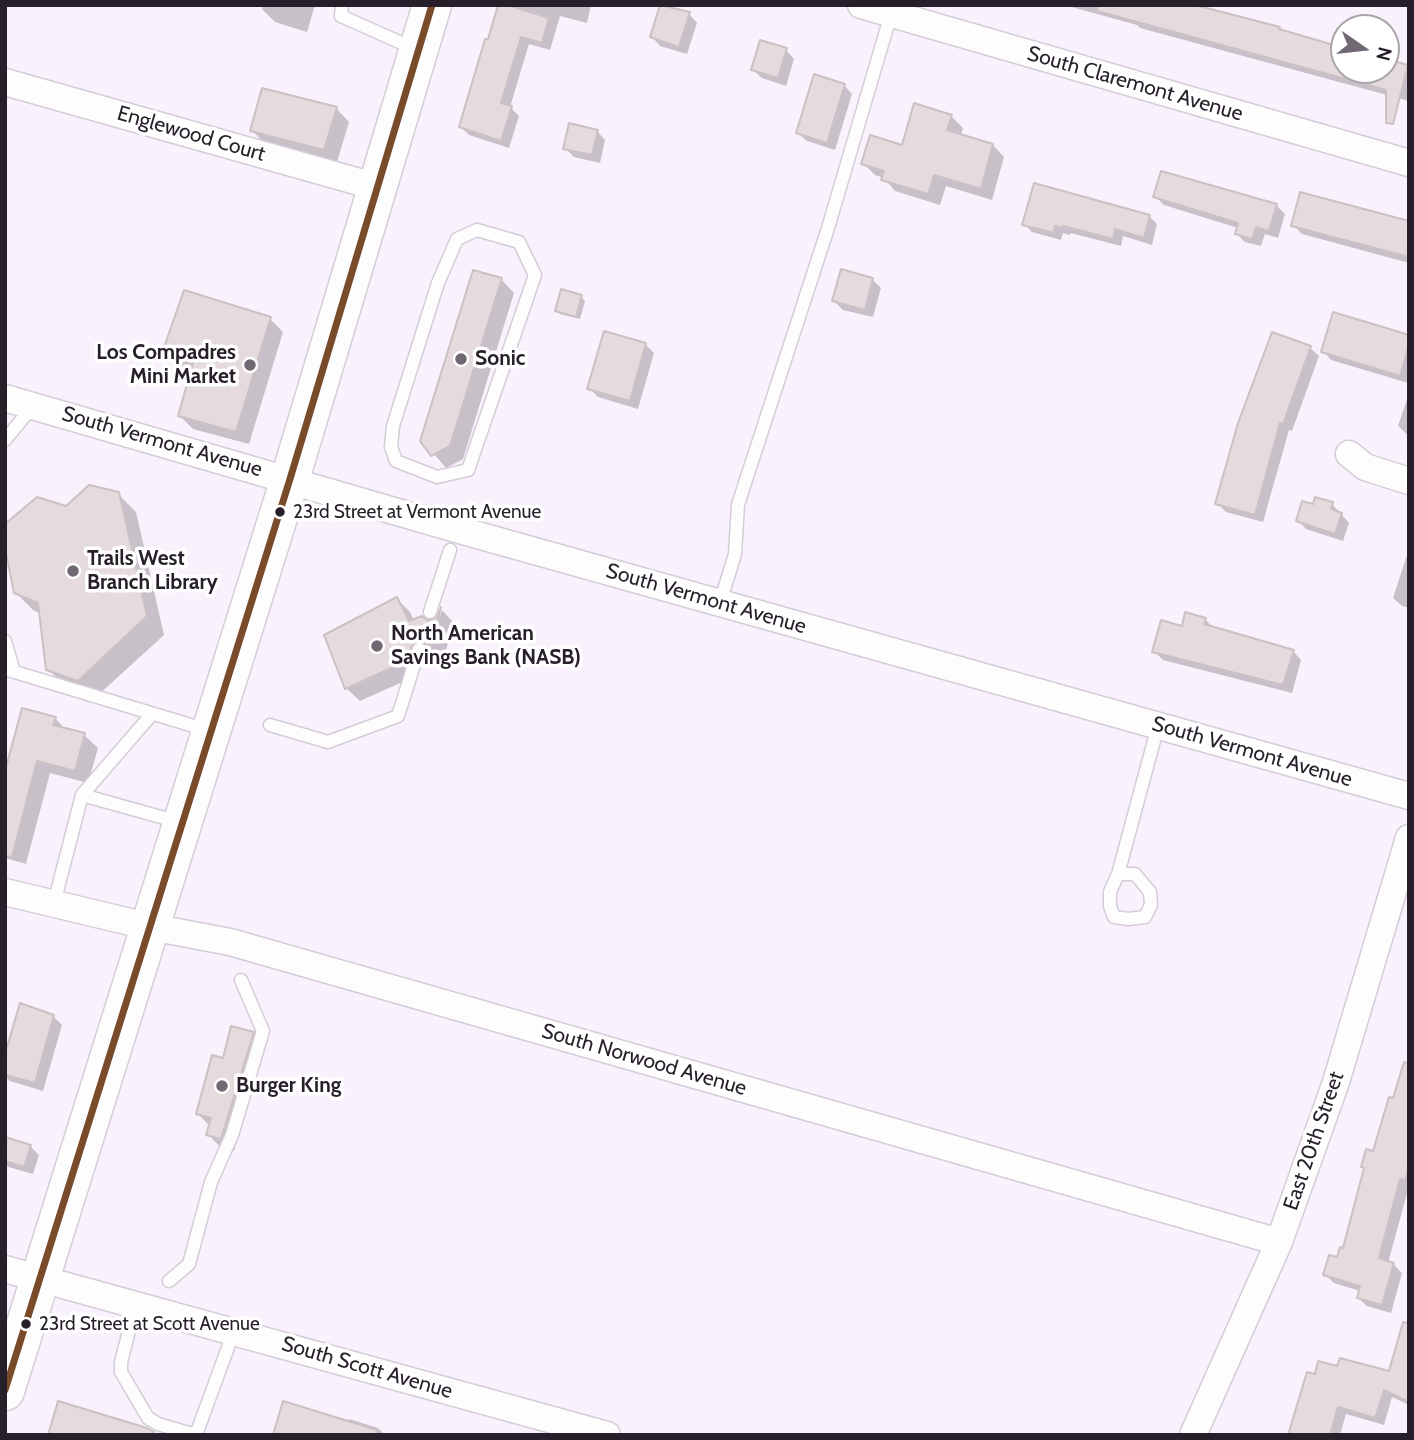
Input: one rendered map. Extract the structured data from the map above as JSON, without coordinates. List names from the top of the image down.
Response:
{
  "streets": {
    "street": [
      "South Claremont Avenue",
      "Englewood Court",
      "South Vermont Avenue",
      "South Norwood Avenue",
      "East 20th Street",
      "South Scott Avenue"
    ]
  },
  "crossings": [
    ["South Norwood Avenue", "East 20th Street"]
  ],
  "places": [
    "Sonic",
    "Los Compadres Mini Market",
    "23rd Street at Vermont Avenue",
    "Trails West Branch Library",
    "North American Savings Bank (NASB)",
    "Burger King",
    "23rd Street at Scott Avenue"
  ],
  "north": "right"
}
